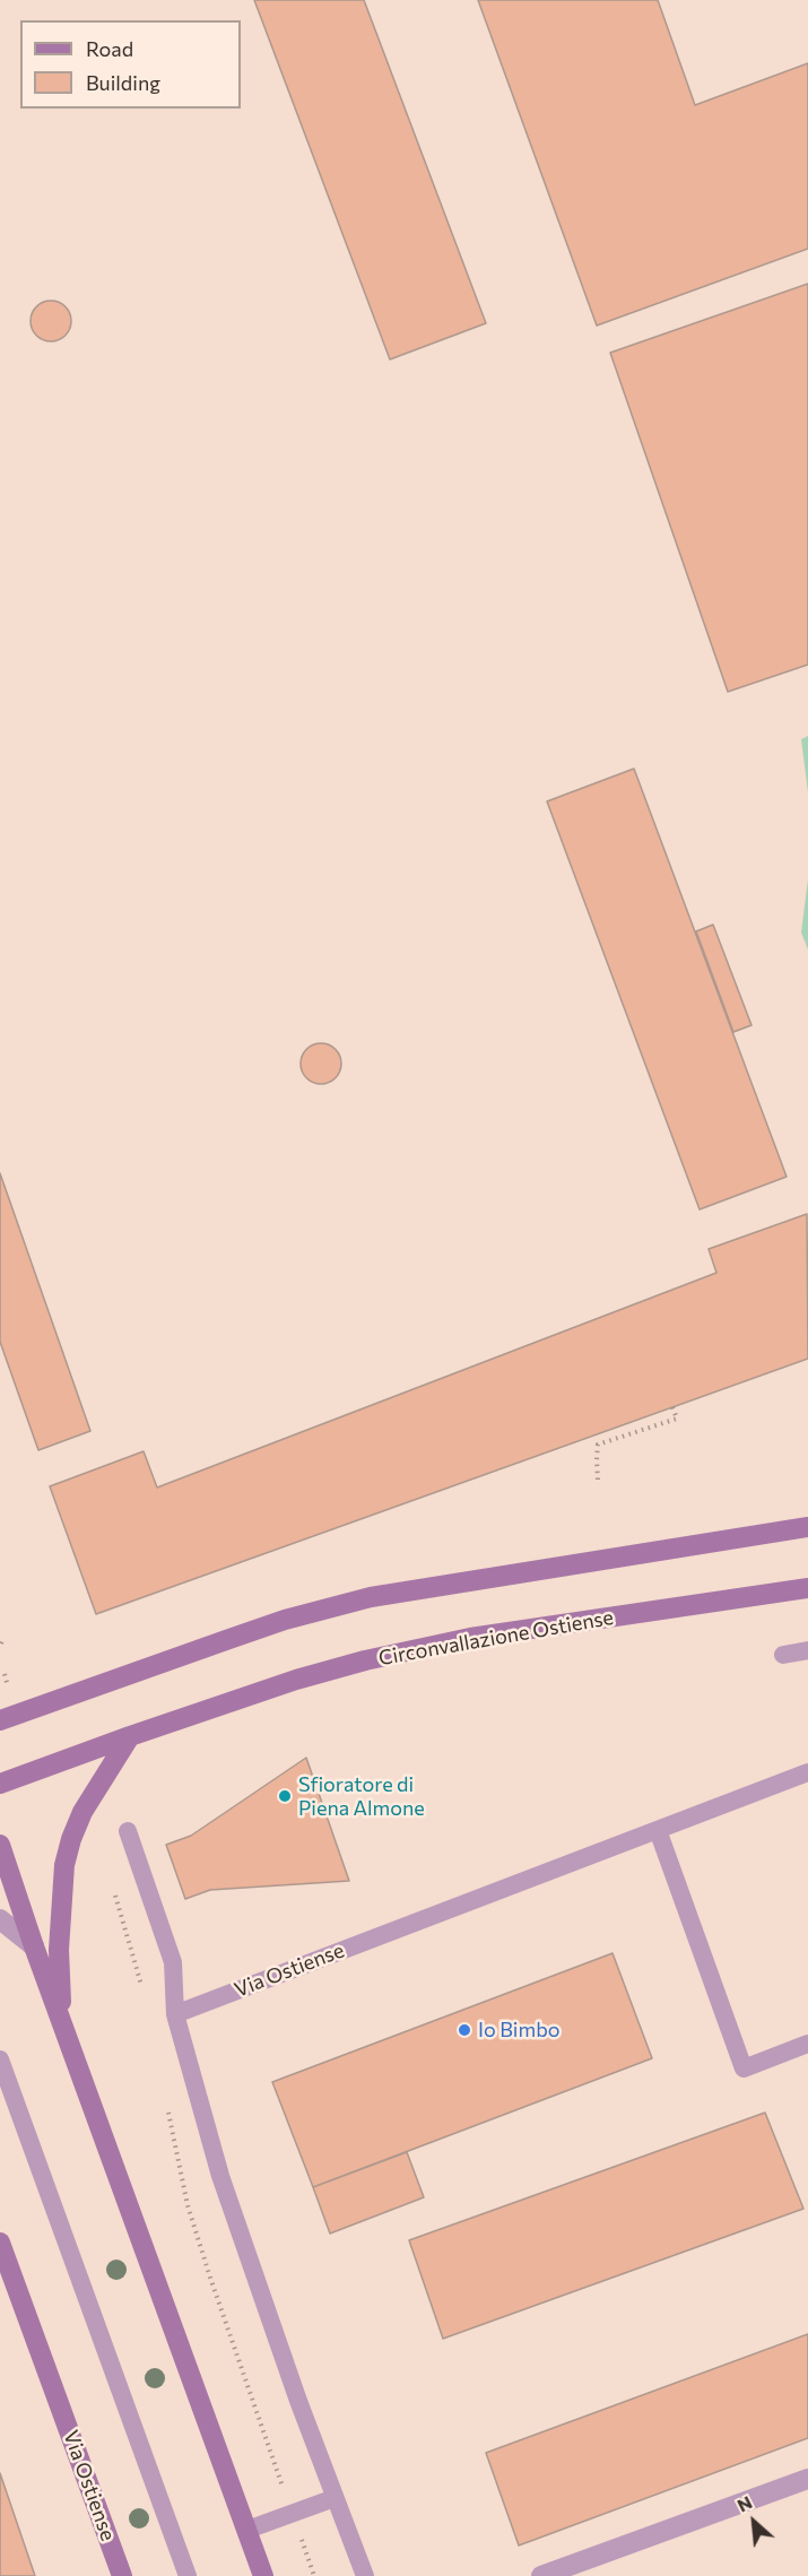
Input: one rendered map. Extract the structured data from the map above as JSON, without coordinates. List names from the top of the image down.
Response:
{
  "streets": {
    "main road": ["Circonvallazione Ostiense", "Via Ostiense"]
  },
  "places": ["Sfioratore di Piena Almone", "Io Bimbo"],
  "legend": ["Road", "Building"],
  "north": "top left"
}
